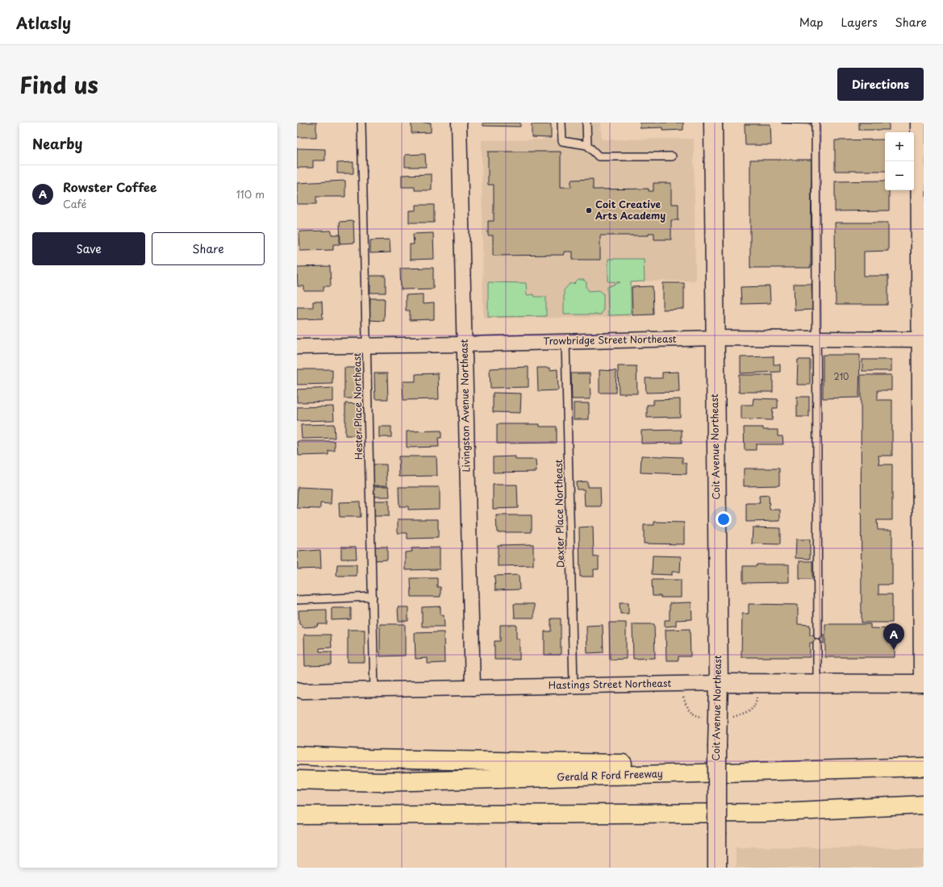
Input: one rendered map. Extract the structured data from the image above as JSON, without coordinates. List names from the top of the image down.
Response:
{
  "streets": {
    "highway": ["Gerald R Ford Freeway"],
    "street": [
      "Trowbridge Street Northeast",
      "Livingston Avenue Northeast",
      "Coit Avenue Northeast",
      "Hastings Street Northeast"
    ],
    "lane": ["Hester Place Northeast", "Dexter Place Northeast"]
  },
  "crossings": [
    ["Trowbridge Street Northeast", "Livingston Avenue Northeast"],
    ["Trowbridge Street Northeast", "Hester Place Northeast"],
    ["Trowbridge Street Northeast", "Coit Avenue Northeast"],
    ["Trowbridge Street Northeast", "Dexter Place Northeast"],
    ["Livingston Avenue Northeast", "Hastings Street Northeast"],
    ["Hester Place Northeast", "Hastings Street Northeast"],
    ["Coit Avenue Northeast", "Hastings Street Northeast"],
    ["Dexter Place Northeast", "Hastings Street Northeast"]
  ],
  "places": ["Coit Creative Arts Academy"],
  "house_numbers": ["210"],
  "page": {
    "header": "Atlasly",
    "nav": ["Map", "Layers", "Share"],
    "title": "Find us",
    "buttons": [
      "Directions",
      ["Save", "Share"]
    ],
    "heading": "Nearby",
    "map_buttons": ["+", "−"],
    "list": [
      {
        "mark": "A",
        "name": "Rowster Coffee",
        "note": "Café",
        "value": "110 m"
      }
    ],
    "pins": "A"
  }
}
